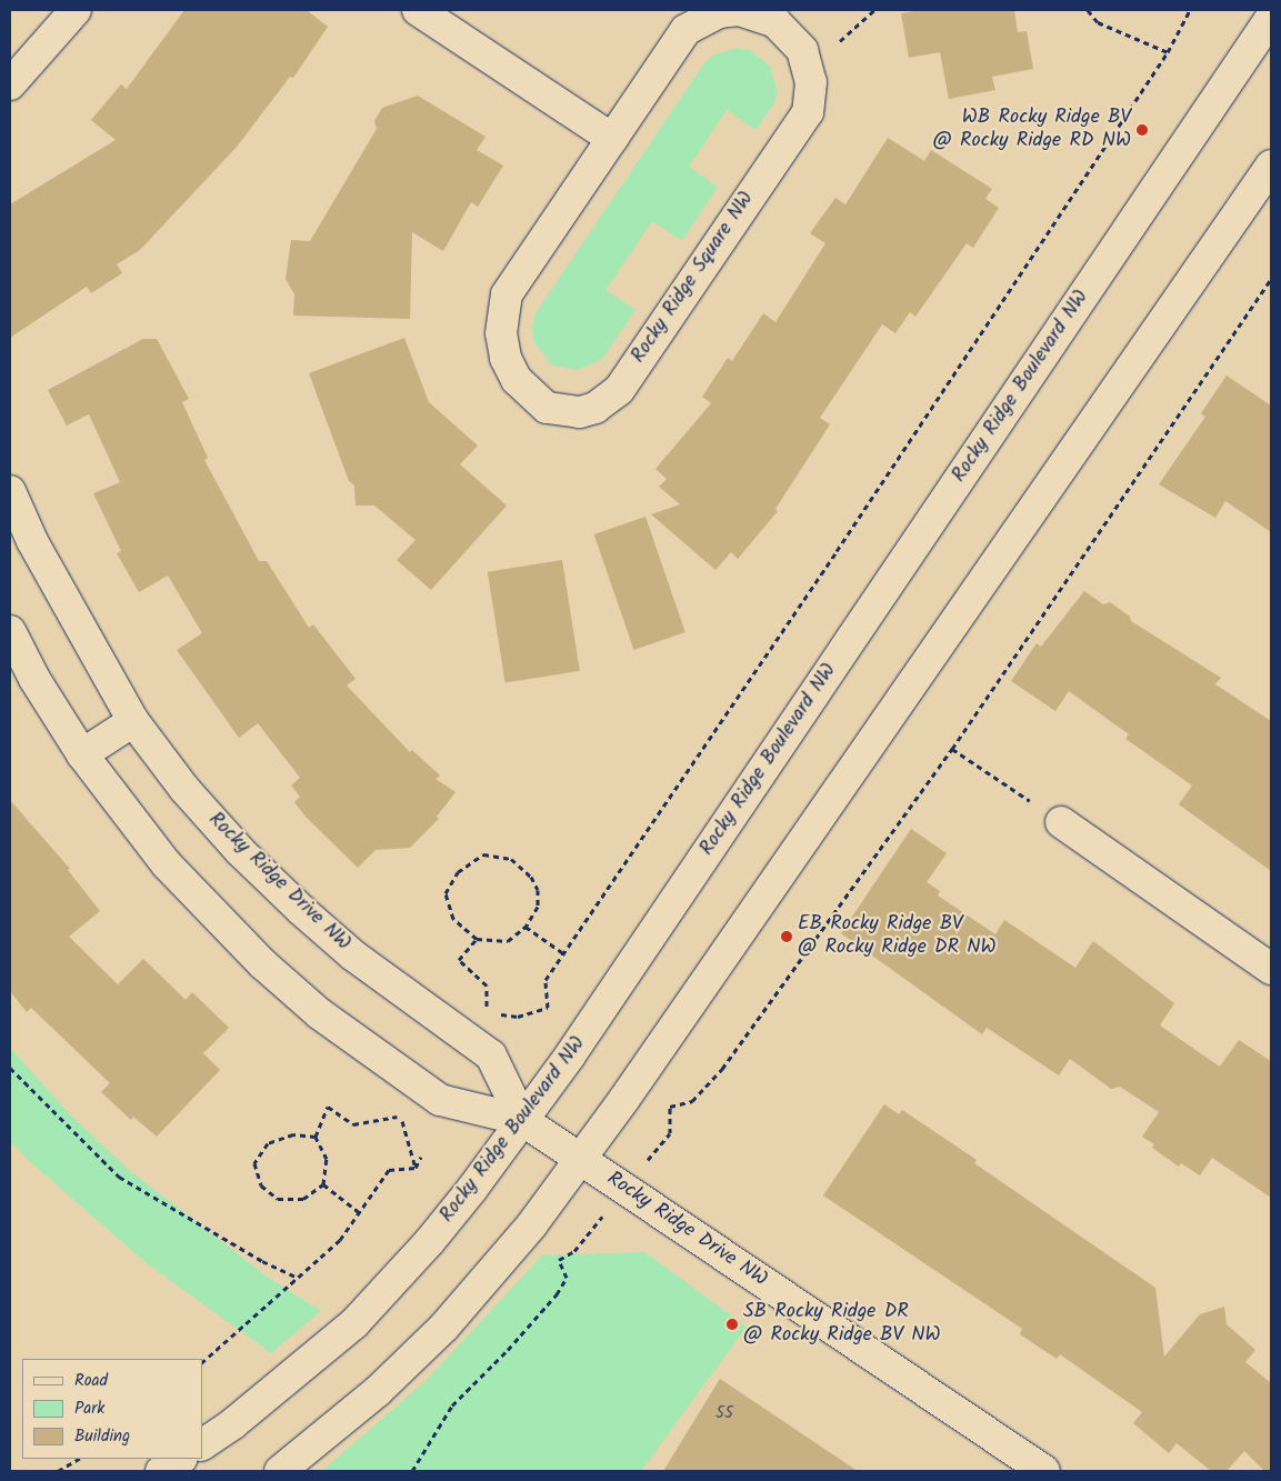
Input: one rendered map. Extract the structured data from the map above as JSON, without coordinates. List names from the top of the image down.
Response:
{
  "streets": {
    "street": ["Rocky Ridge Square NW", "Rocky Ridge Boulevard NW", "Rocky Ridge Drive NW"]
  },
  "crossings": [
    ["Rocky Ridge Boulevard NW", "Rocky Ridge Drive NW"]
  ],
  "places": ["WB Rocky Ridge BV @ Rocky Ridge RD NW", "EB Rocky Ridge BV @ Rocky Ridge DR NW", "SB Rocky Ridge DR @ Rocky Ridge BV NW"],
  "house_numbers": ["55"],
  "legend": ["Road", "Park", "Building"]
}
